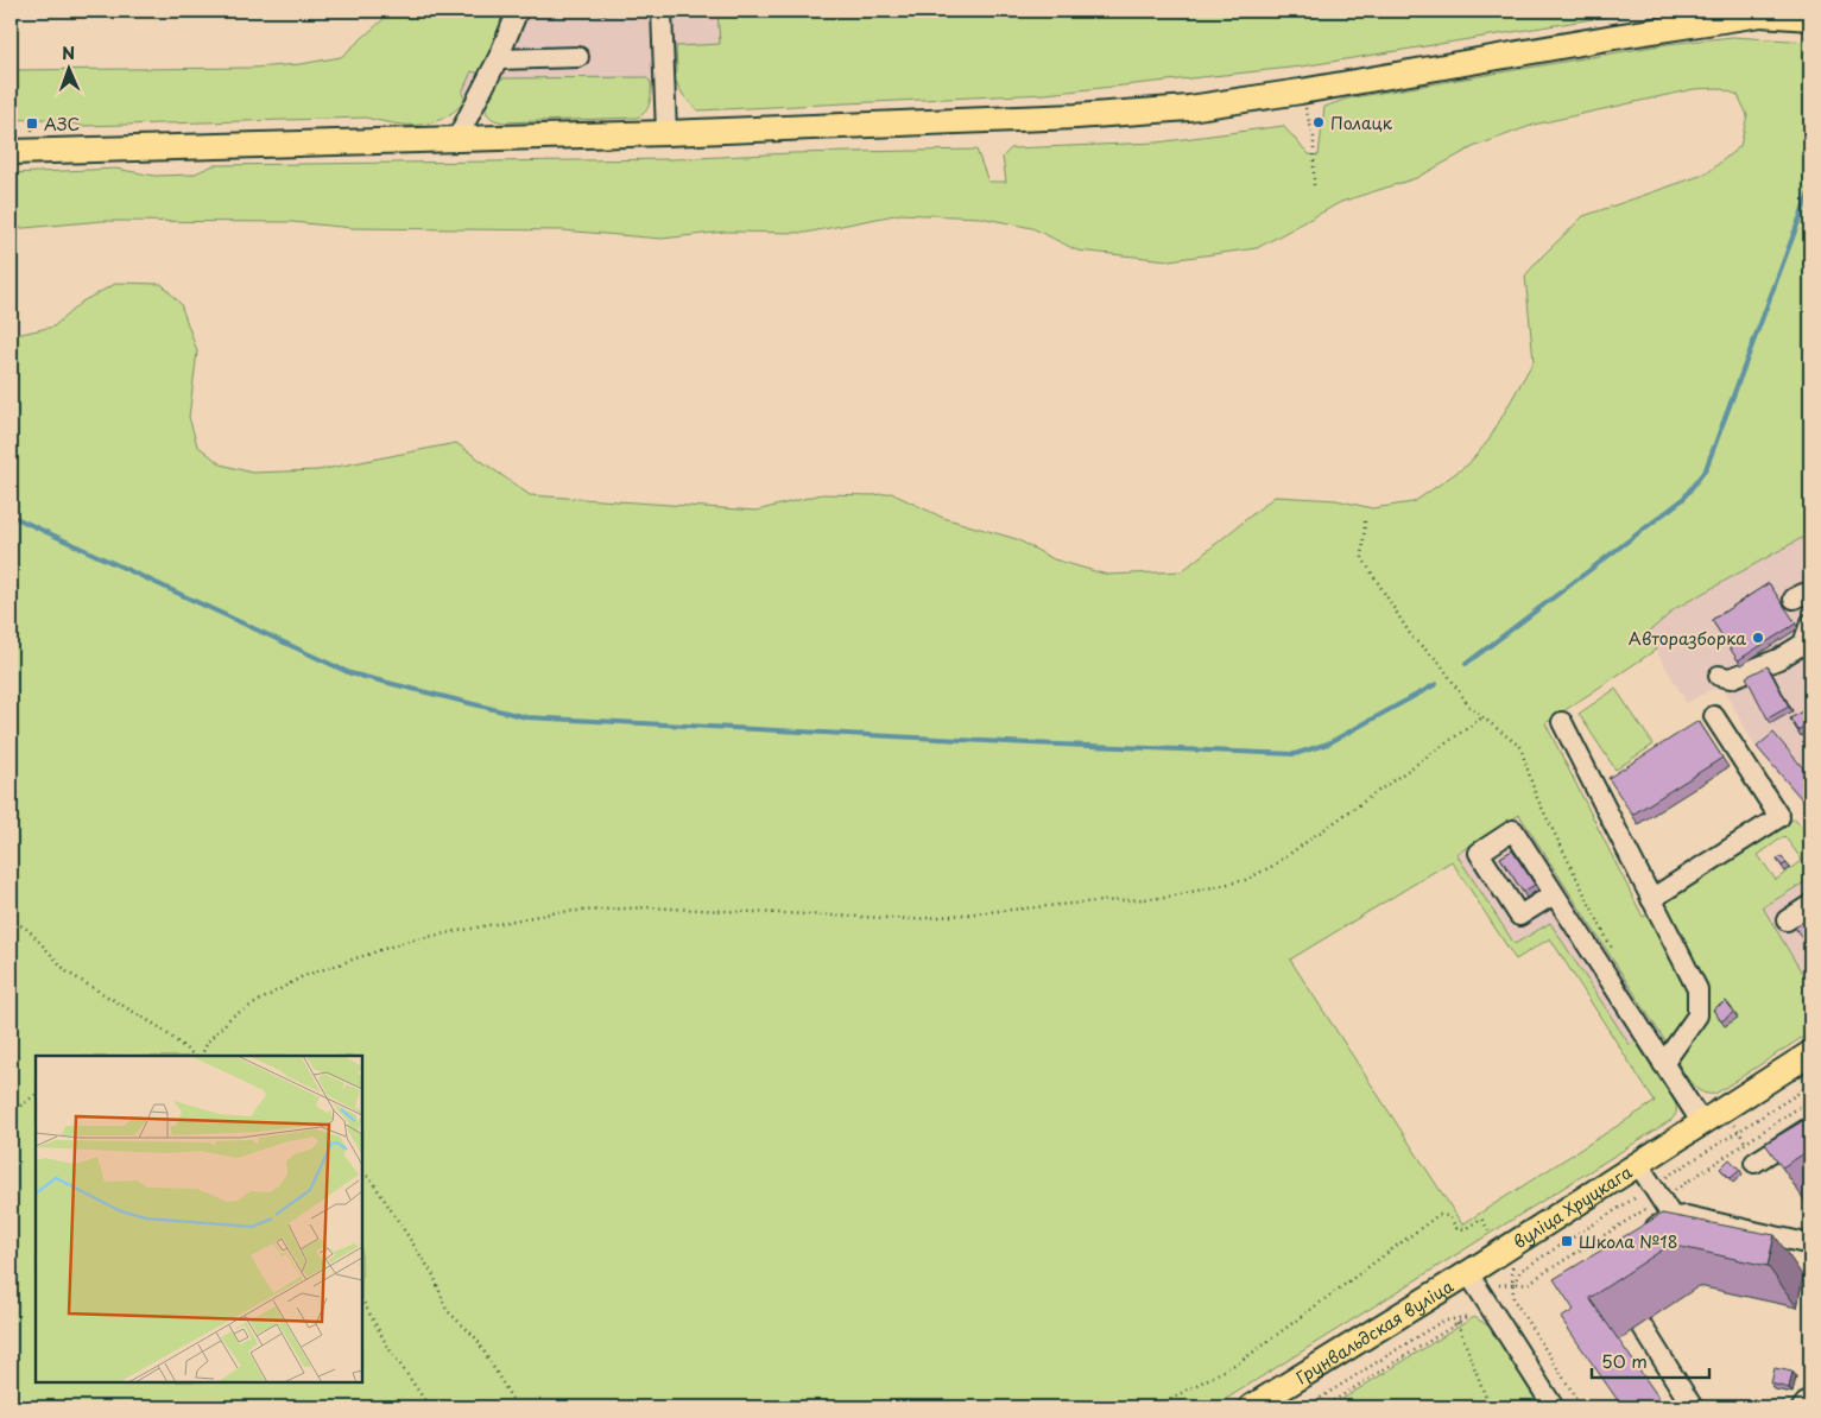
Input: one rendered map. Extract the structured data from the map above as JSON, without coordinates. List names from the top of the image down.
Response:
{
  "streets": {
    "main road": ["вуліца Хруцкага", "Грунвальдская вуліца"]
  },
  "crossings": [
    ["вуліца Хруцкага", "Грунвальдская вуліца"]
  ],
  "places": {
    "other": ["Полацк", "Авторазборка"],
    "transit": ["АЗС", "Школа №18"]
  },
  "scale_bar": "50 m",
  "north": "top"
}
